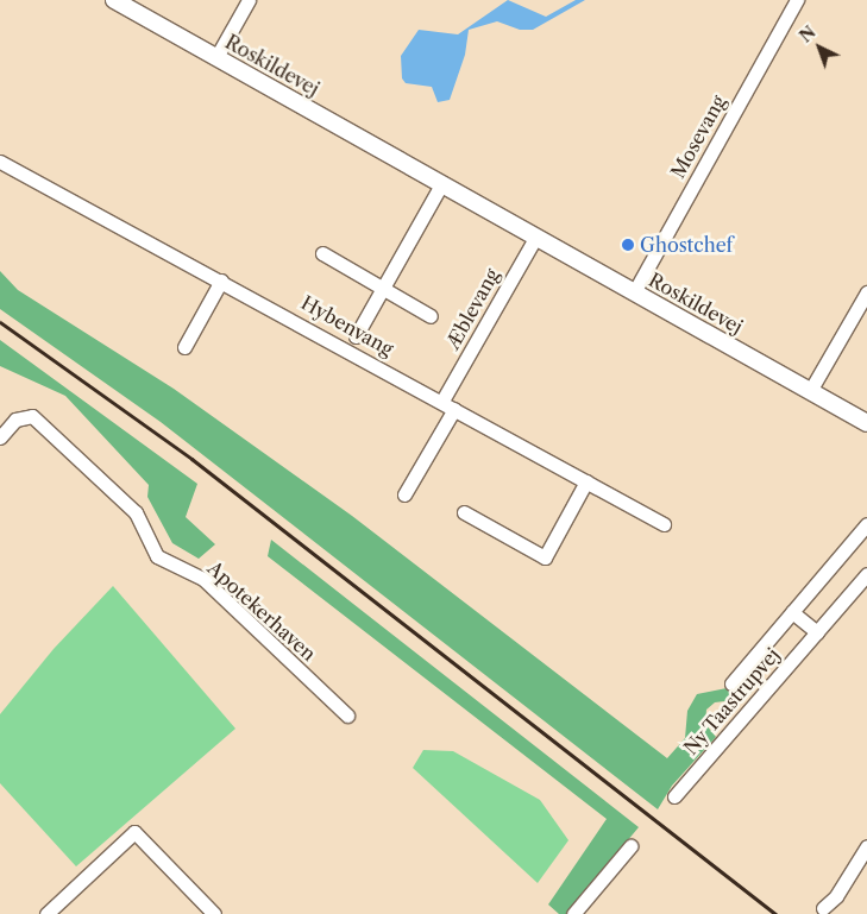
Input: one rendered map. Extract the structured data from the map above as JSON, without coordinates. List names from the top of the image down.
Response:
{
  "streets": {
    "street": [
      "Roskildevej",
      "Mosevang",
      "Æblevang",
      "Hybenvang",
      "Apotekerhaven",
      "Ny Taastrupvej"
    ]
  },
  "crossings": [
    ["Roskildevej", "Mosevang"],
    ["Roskildevej", "Æblevang"],
    ["Æblevang", "Hybenvang"]
  ],
  "places": ["Ghostchef"],
  "north": "top left"
}
